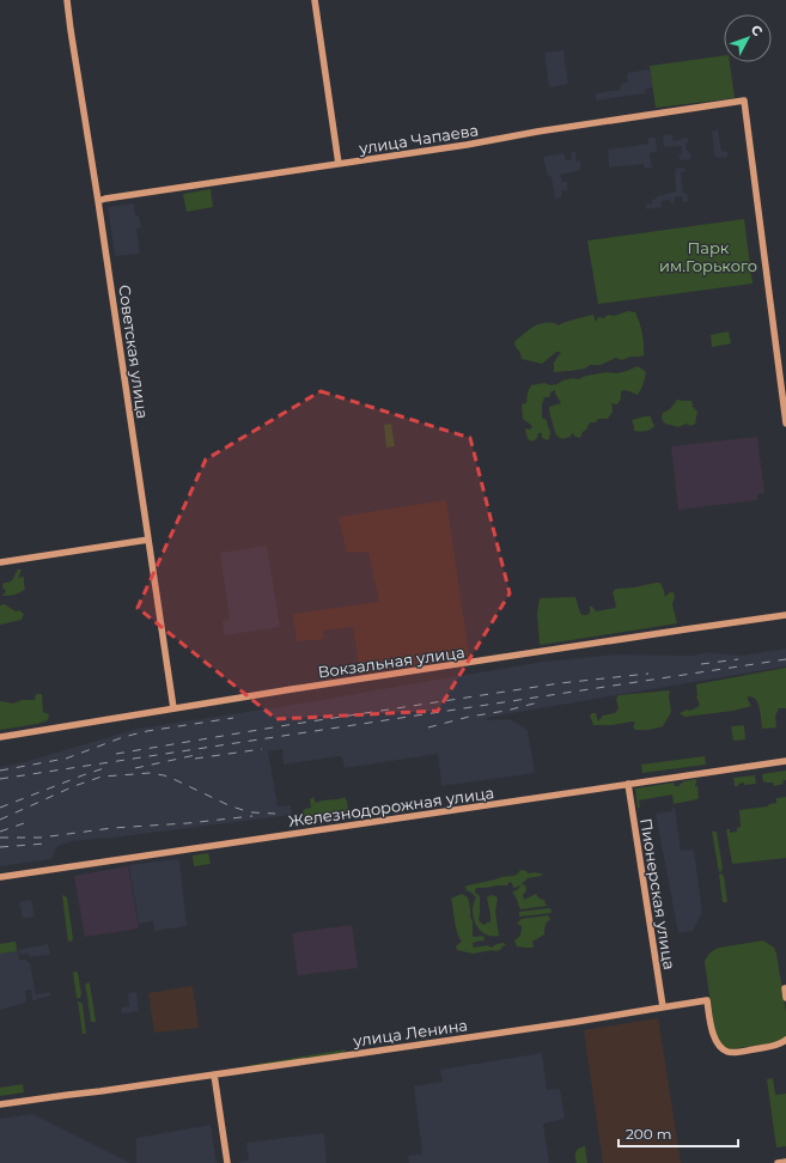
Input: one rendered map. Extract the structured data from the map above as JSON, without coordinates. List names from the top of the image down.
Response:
{
  "streets": {
    "street": [
      "улица Чапаева",
      "Советская улица",
      "Вокзальная улица",
      "Железнодорожная улица",
      "Пионерская улица",
      "улица Ленина"
    ]
  },
  "crossings": [
    ["улица Чапаева", "Советская улица"],
    ["Советская улица", "Вокзальная улица"],
    ["Железнодорожная улица", "Пионерская улица"],
    ["Пионерская улица", "улица Ленина"]
  ],
  "parks": ["Парк им.Горького"],
  "scale_bar": "200 m",
  "north": "top right"
}
